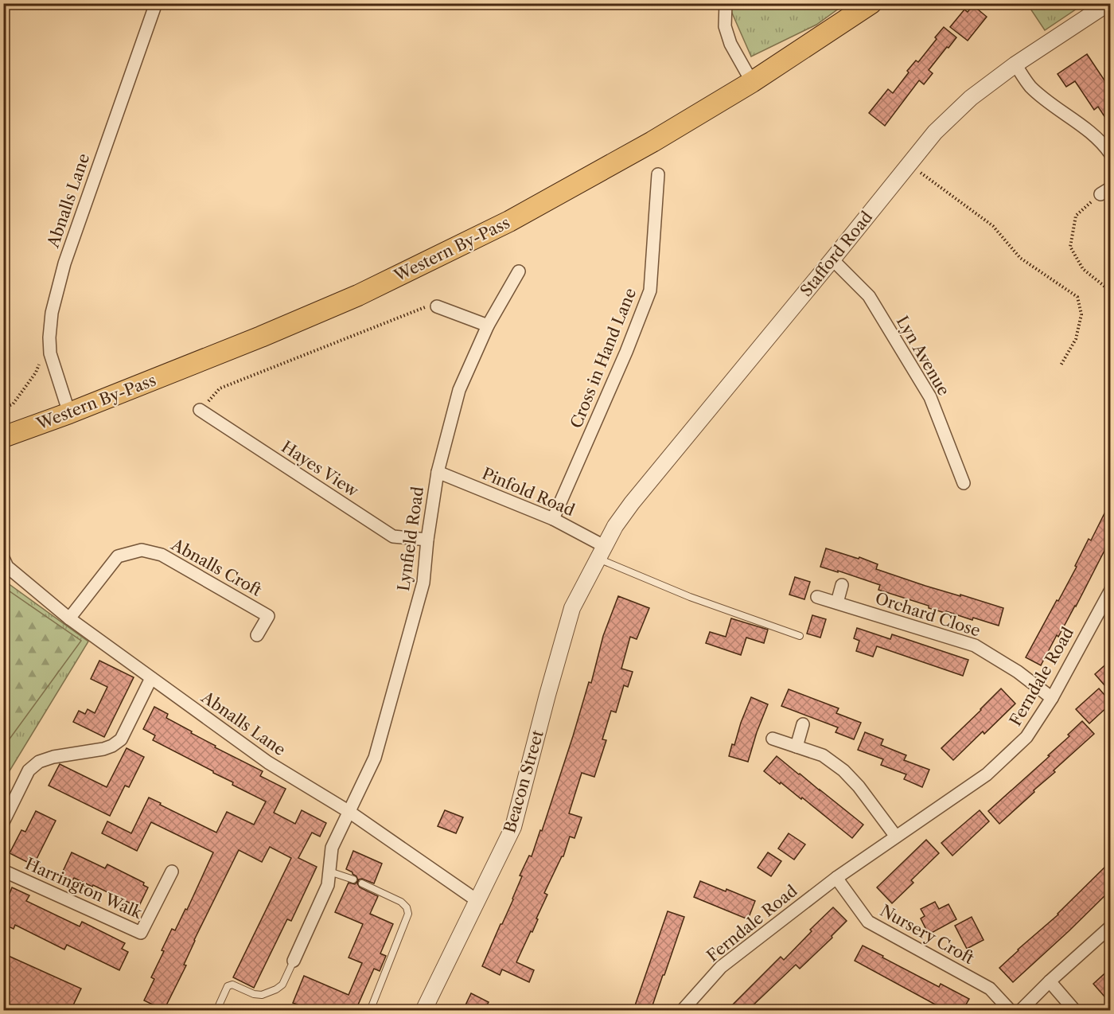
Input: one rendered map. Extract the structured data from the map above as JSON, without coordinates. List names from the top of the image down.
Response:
{
  "streets": {
    "highway": ["Western By-Pass"],
    "street": [
      "Abnalls Lane",
      "Stafford Road",
      "Lyn Avenue",
      "Cross in Hand Lane",
      "Hayes View",
      "Pinfold Road",
      "Lynfield Road",
      "Abnalls Croft",
      "Orchard Close",
      "Ferndale Road",
      "Beacon Street",
      "Harrington Walk",
      "Nursery Croft"
    ]
  },
  "crossings": [
    ["Abnalls Lane", "Western By-Pass"],
    ["Abnalls Lane", "Lynfield Road"],
    ["Abnalls Lane", "Abnalls Croft"],
    ["Abnalls Lane", "Beacon Street"],
    ["Stafford Road", "Lyn Avenue"],
    ["Stafford Road", "Pinfold Road"],
    ["Stafford Road", "Beacon Street"],
    ["Cross in Hand Lane", "Pinfold Road"],
    ["Hayes View", "Lynfield Road"],
    ["Pinfold Road", "Lynfield Road"],
    ["Pinfold Road", "Beacon Street"],
    ["Orchard Close", "Ferndale Road"],
    ["Ferndale Road", "Nursery Croft"]
  ]
}
